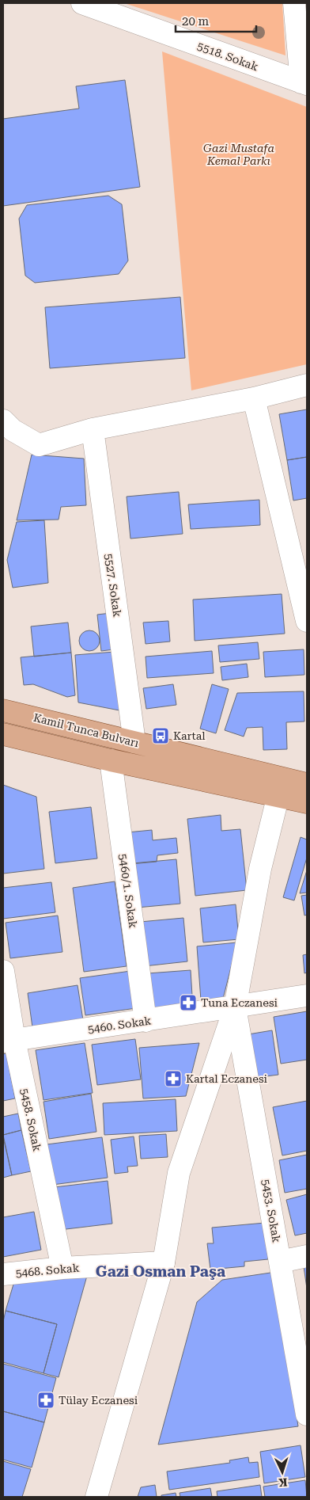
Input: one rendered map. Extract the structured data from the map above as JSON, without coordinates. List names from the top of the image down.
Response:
{
  "streets": {
    "main road": ["Kamil Tunca Bulvarı"],
    "street": [
      "5518. Sokak",
      "5527. Sokak",
      "5460/1. Sokak",
      "5460. Sokak",
      "5458. Sokak",
      "5453. Sokak",
      "5468. Sokak"
    ]
  },
  "crossings": [
    ["5527. Sokak", "Kamil Tunca Bulvarı"],
    ["Kamil Tunca Bulvarı", "5460/1. Sokak"],
    ["5460/1. Sokak", "5460. Sokak"],
    ["5460. Sokak", "5458. Sokak"],
    ["5460. Sokak", "5453. Sokak"],
    ["5458. Sokak", "5468. Sokak"]
  ],
  "districts": ["Gazi Osman Paşa"],
  "parks": ["Gazi Mustafa Kemal Parkı"],
  "places": {
    "bus stop": ["Kartal"],
    "pharmacy": ["Tuna Eczanesi", "Kartal Eczanesi", "Tülay Eczanesi"]
  },
  "scale_bar": "20 m",
  "north": "bottom"
}
